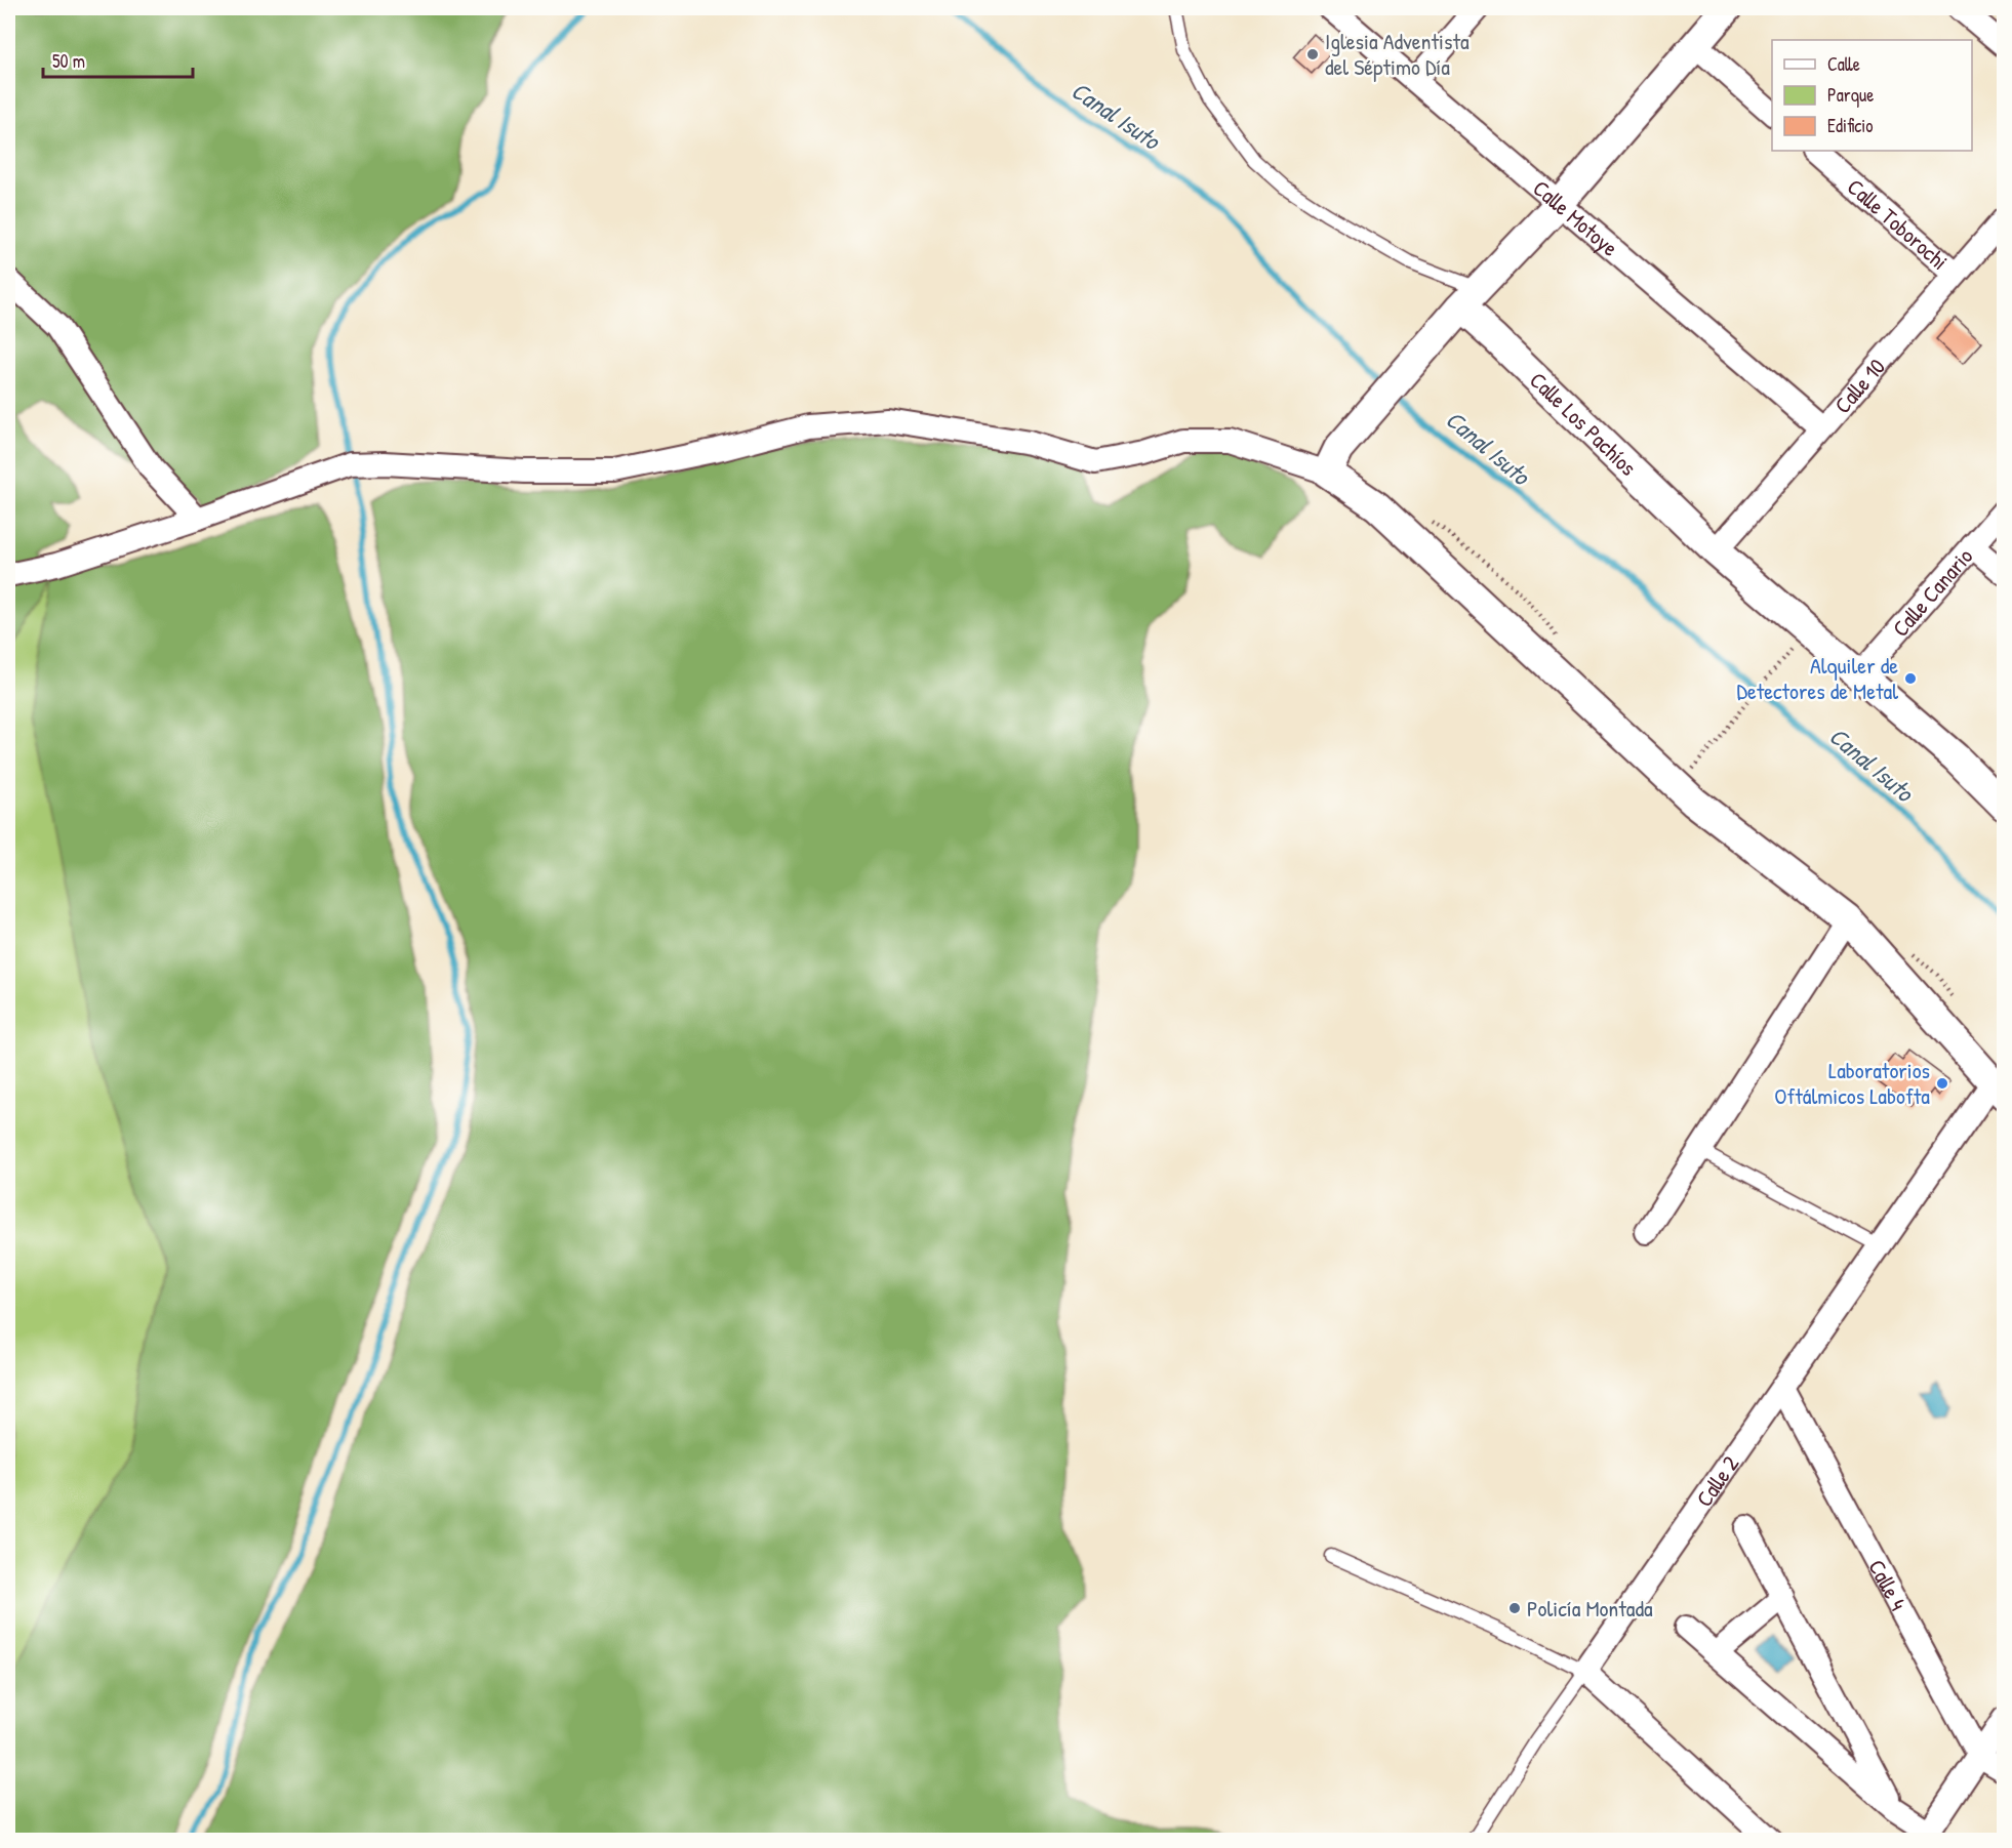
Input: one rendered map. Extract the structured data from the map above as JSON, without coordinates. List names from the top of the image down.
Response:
{
  "streets": {
    "street": [
      "Calle Motoye",
      "Calle Toborochi",
      "Calle 10",
      "Calle Los Pachíos",
      "Calle Canario",
      "Calle 2",
      "Calle 4"
    ]
  },
  "crossings": [
    ["Calle Motoye", "Calle 10"],
    ["Calle Toborochi", "Calle 10"],
    ["Calle 10", "Calle Los Pachíos"],
    ["Calle Los Pachíos", "Calle Canario"],
    ["Calle 2", "Calle 4"]
  ],
  "water": ["Canal Isuto"],
  "places": [
    "Iglesia Adventista del Séptimo Día",
    "Alquiler de Detectores de Metal",
    "Laboratorios Oftálmicos Labofta",
    "Policía Montada"
  ],
  "legend": ["Calle", "Parque", "Edificio"],
  "scale_bar": "50 m"
}
